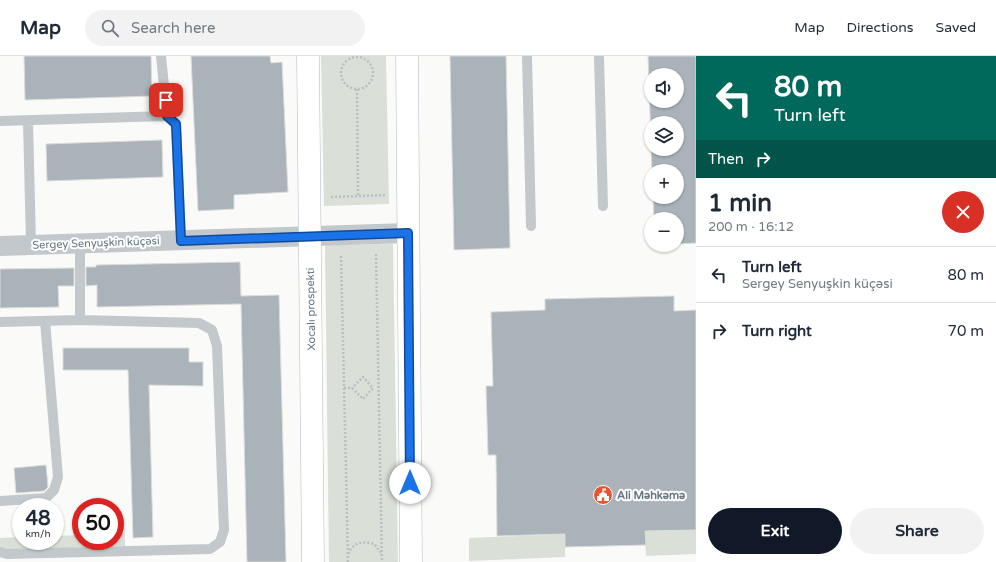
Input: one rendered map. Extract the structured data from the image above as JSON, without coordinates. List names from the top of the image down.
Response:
{
  "streets": {
    "main road": ["Xocalı prospekti"],
    "street": ["Sergey Senyuşkin küçəsi"]
  },
  "crossings": [
    ["Sergey Senyuşkin küçəsi", "Xocalı prospekti"]
  ],
  "places": {
    "public building": ["Ali Məhkəmə"]
  },
  "page": {
    "header": "Map",
    "search": "Search here",
    "nav": ["Map", "Directions", "Saved"],
    "turn": ["80 m", "Turn left"],
    "map_buttons": ["+", "−"],
    "then": "Then",
    "heading": ["1 min", "200 m · 16:12"],
    "list": [
      {
        "name": "Turn left",
        "note": "Sergey Senyuşkin küçəsi",
        "value": "80 m"
      },
      {
        "name": "Turn right",
        "value": "70 m"
      }
    ],
    "speed": "48 km/h",
    "limit": "50",
    "buttons": ["Exit", "Share"]
  }
}
